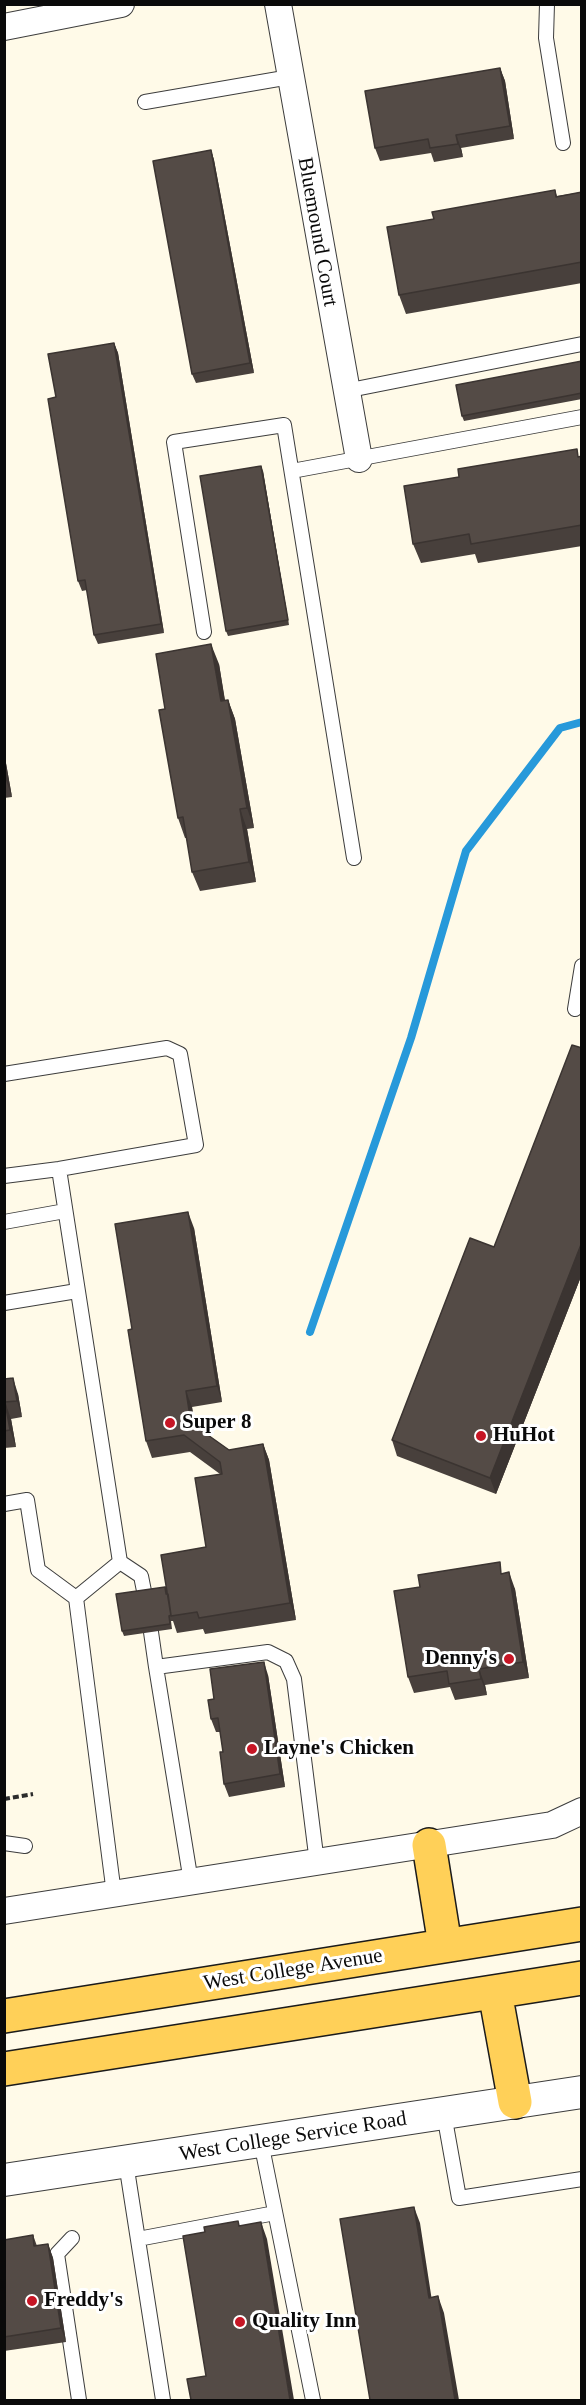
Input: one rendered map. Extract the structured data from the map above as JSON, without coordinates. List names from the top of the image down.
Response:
{
  "streets": {
    "main road": ["West College Avenue"],
    "street": ["Bluemound Court", "West College Service Road"]
  },
  "places": [
    "Super 8",
    "HuHot",
    "Denny's",
    "Layne's Chicken",
    "Freddy's",
    "Quality Inn"
  ]
}
